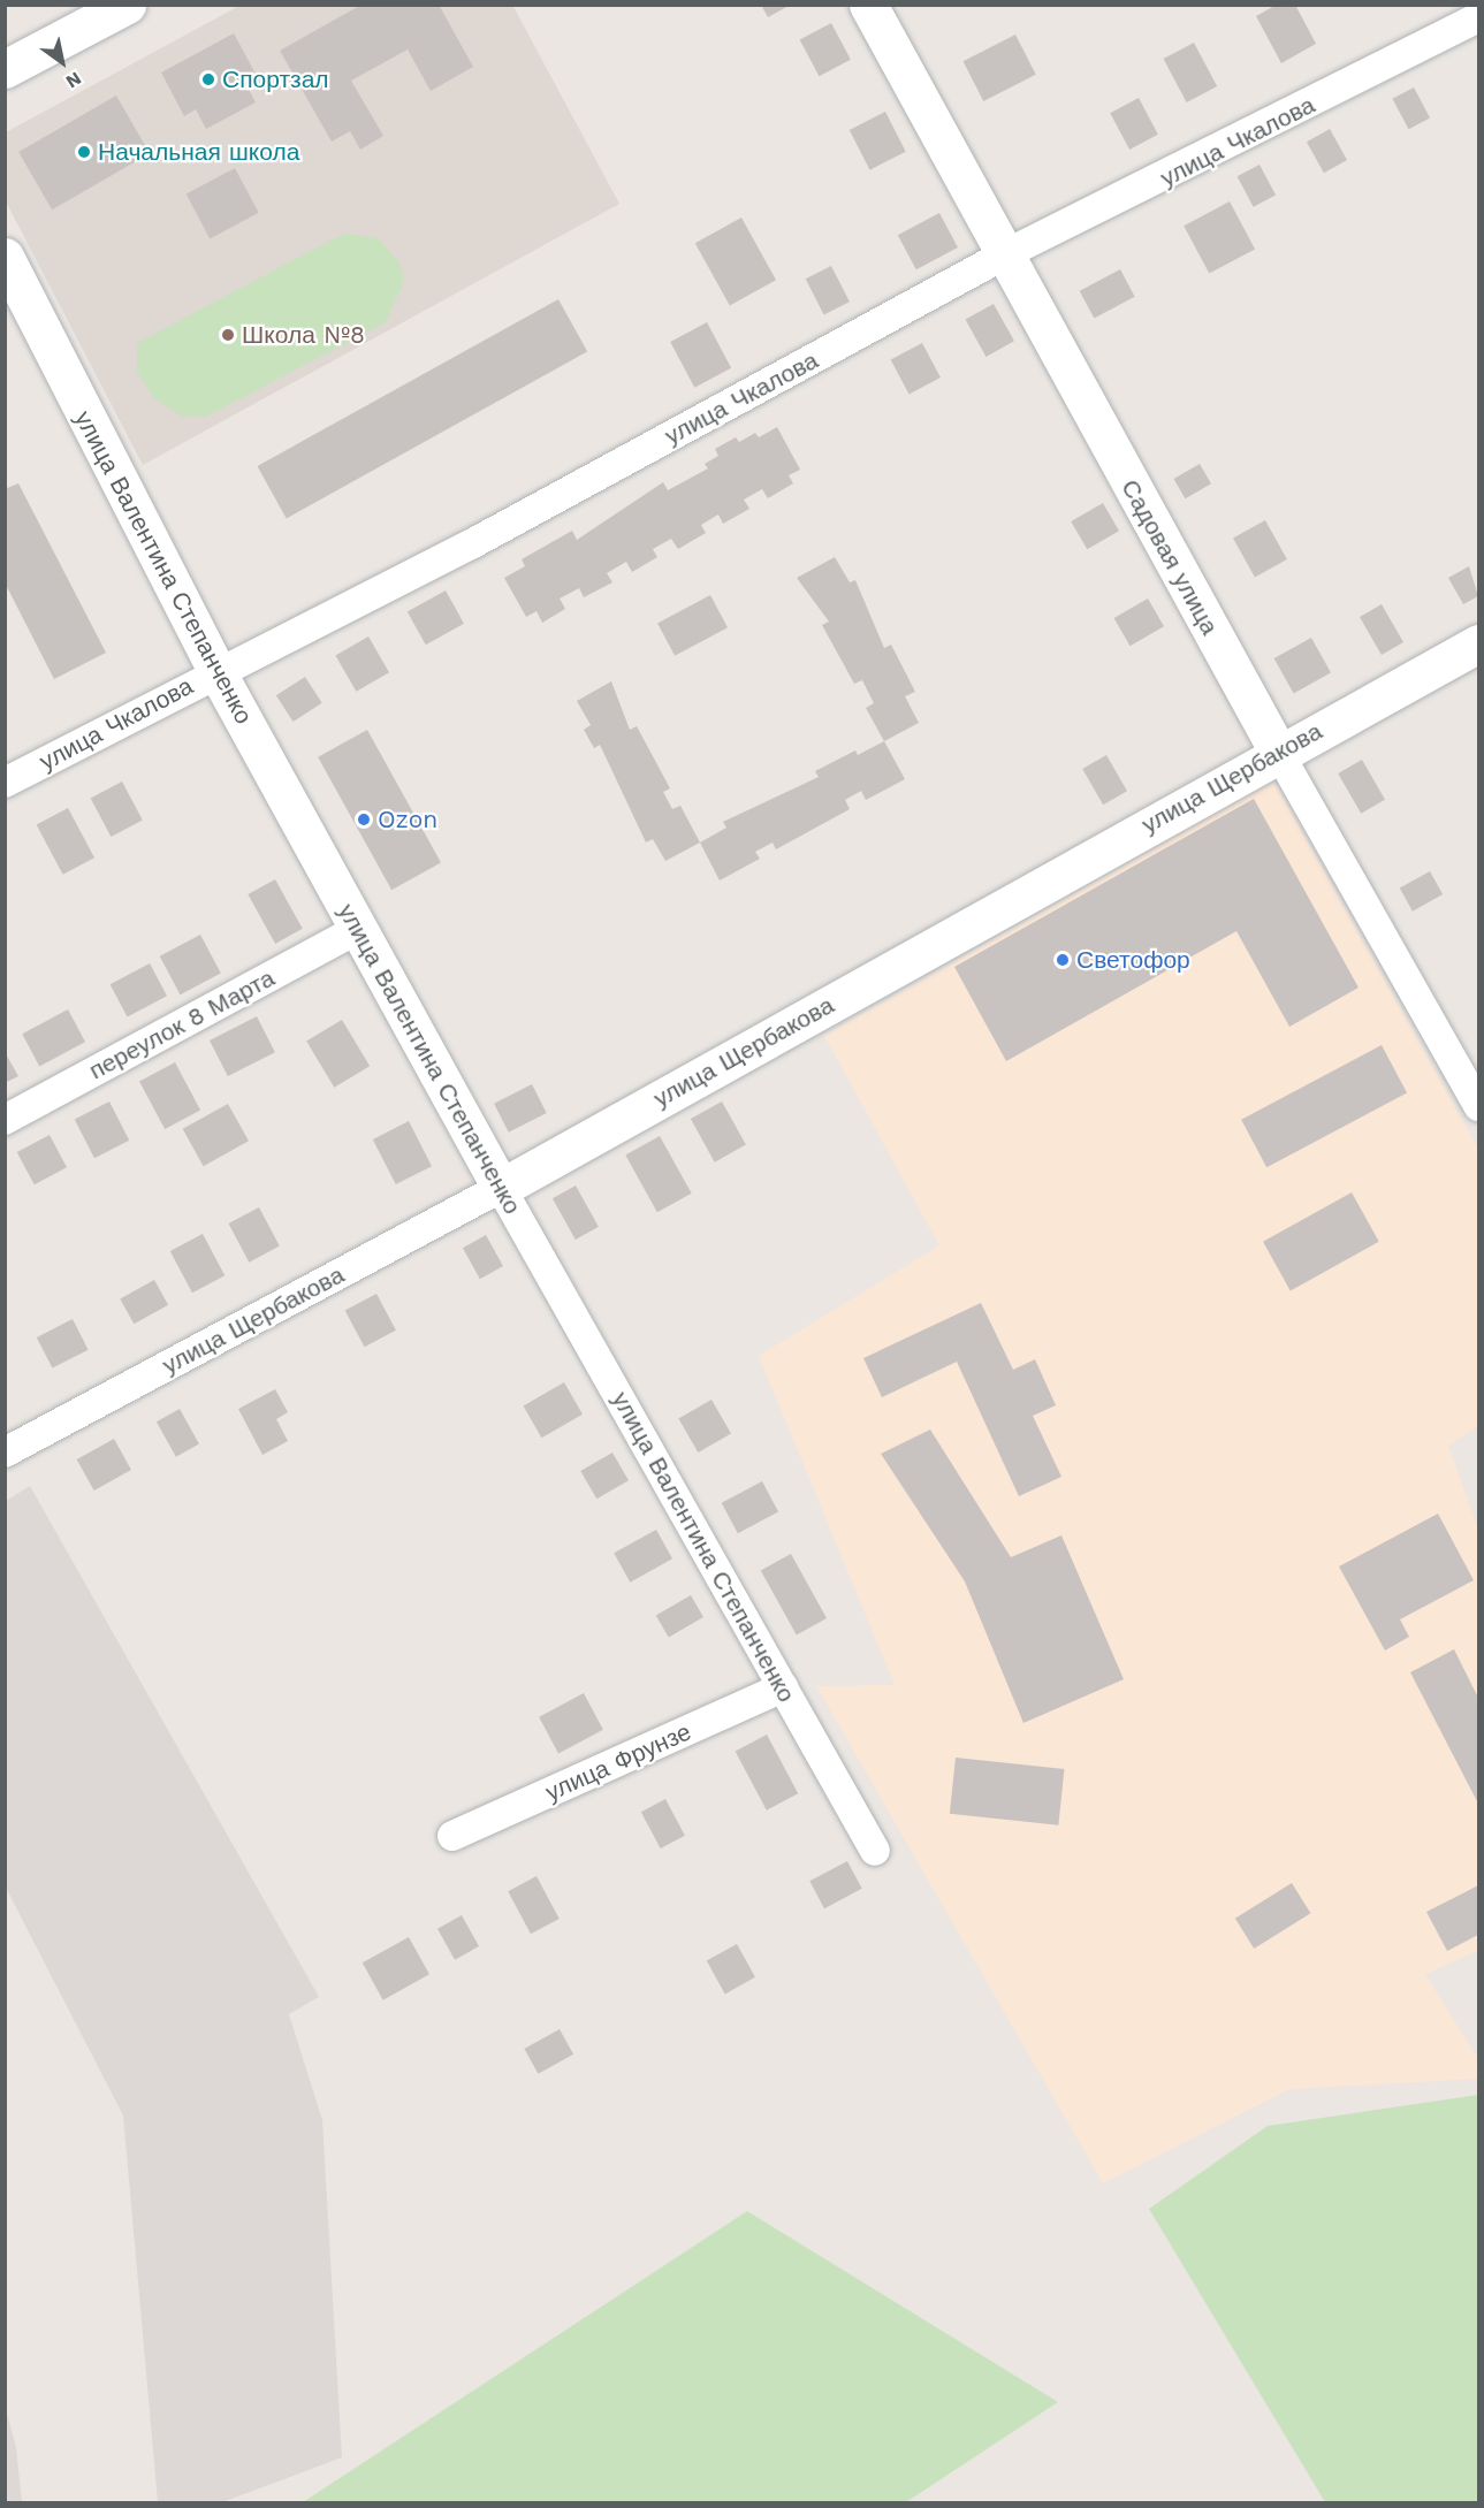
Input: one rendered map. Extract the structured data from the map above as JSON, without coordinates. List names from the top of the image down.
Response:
{
  "streets": {
    "street": [
      "улица Чкалова",
      "Садовая улица",
      "улица Валентина Степанченко",
      "улица Щербакова",
      "переулок 8 Марта",
      "улица Фрунзе"
    ]
  },
  "crossings": [
    ["улица Чкалова", "Садовая улица"],
    ["улица Чкалова", "улица Валентина Степанченко"],
    ["Садовая улица", "улица Щербакова"],
    ["улица Валентина Степанченко", "улица Щербакова"],
    ["улица Валентина Степанченко", "переулок 8 Марта"],
    ["улица Валентина Степанченко", "улица Фрунзе"]
  ],
  "places": [
    "Спортзал",
    "Начальная школа",
    "Школа №8",
    "Ozon",
    "Светофор"
  ],
  "north": "bottom right"
}
